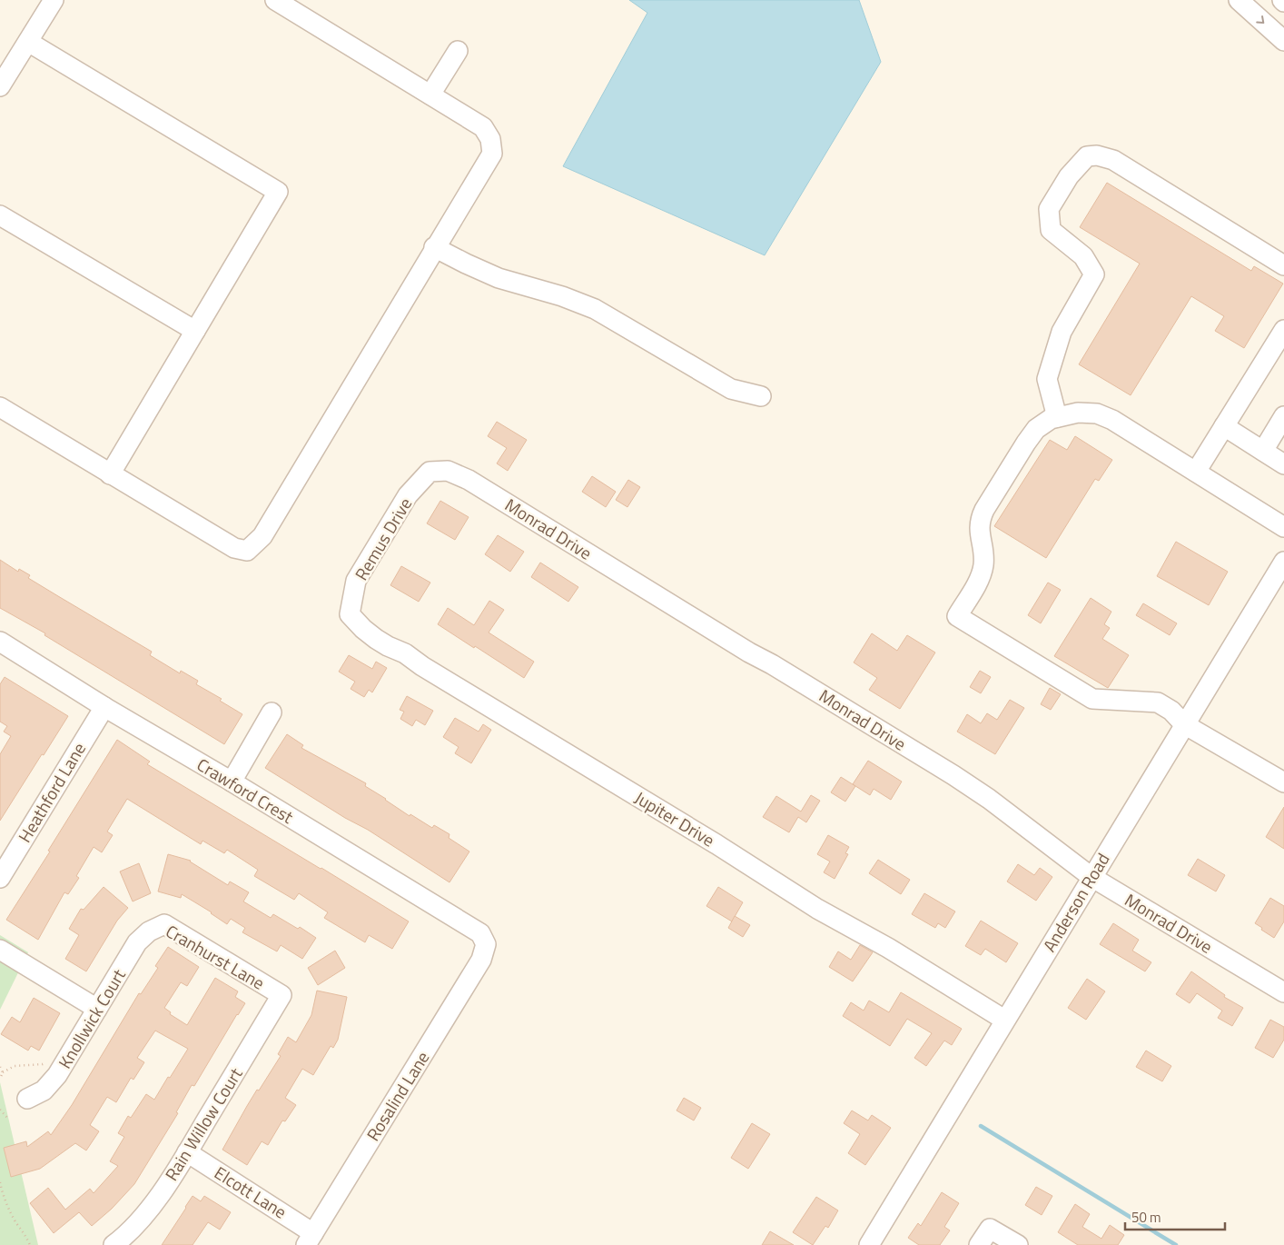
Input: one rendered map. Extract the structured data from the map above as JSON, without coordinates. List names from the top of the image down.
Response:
{
  "streets": {
    "street": [
      "Monrad Drive",
      "Remus Drive",
      "Crawford Crest",
      "Heathford Lane",
      "Jupiter Drive",
      "Anderson Road",
      "Cranhurst Lane",
      "Knollwick Court",
      "Rosalind Lane",
      "Rain Willow Court",
      "Elcott Lane"
    ]
  },
  "crossings": [
    ["Monrad Drive", "Remus Drive"],
    ["Monrad Drive", "Anderson Road"],
    ["Remus Drive", "Jupiter Drive"],
    ["Crawford Crest", "Heathford Lane"],
    ["Crawford Crest", "Rosalind Lane"],
    ["Jupiter Drive", "Anderson Road"],
    ["Cranhurst Lane", "Knollwick Court"],
    ["Cranhurst Lane", "Rain Willow Court"],
    ["Rosalind Lane", "Elcott Lane"],
    ["Rain Willow Court", "Elcott Lane"]
  ],
  "scale_bar": "50 m"
}
